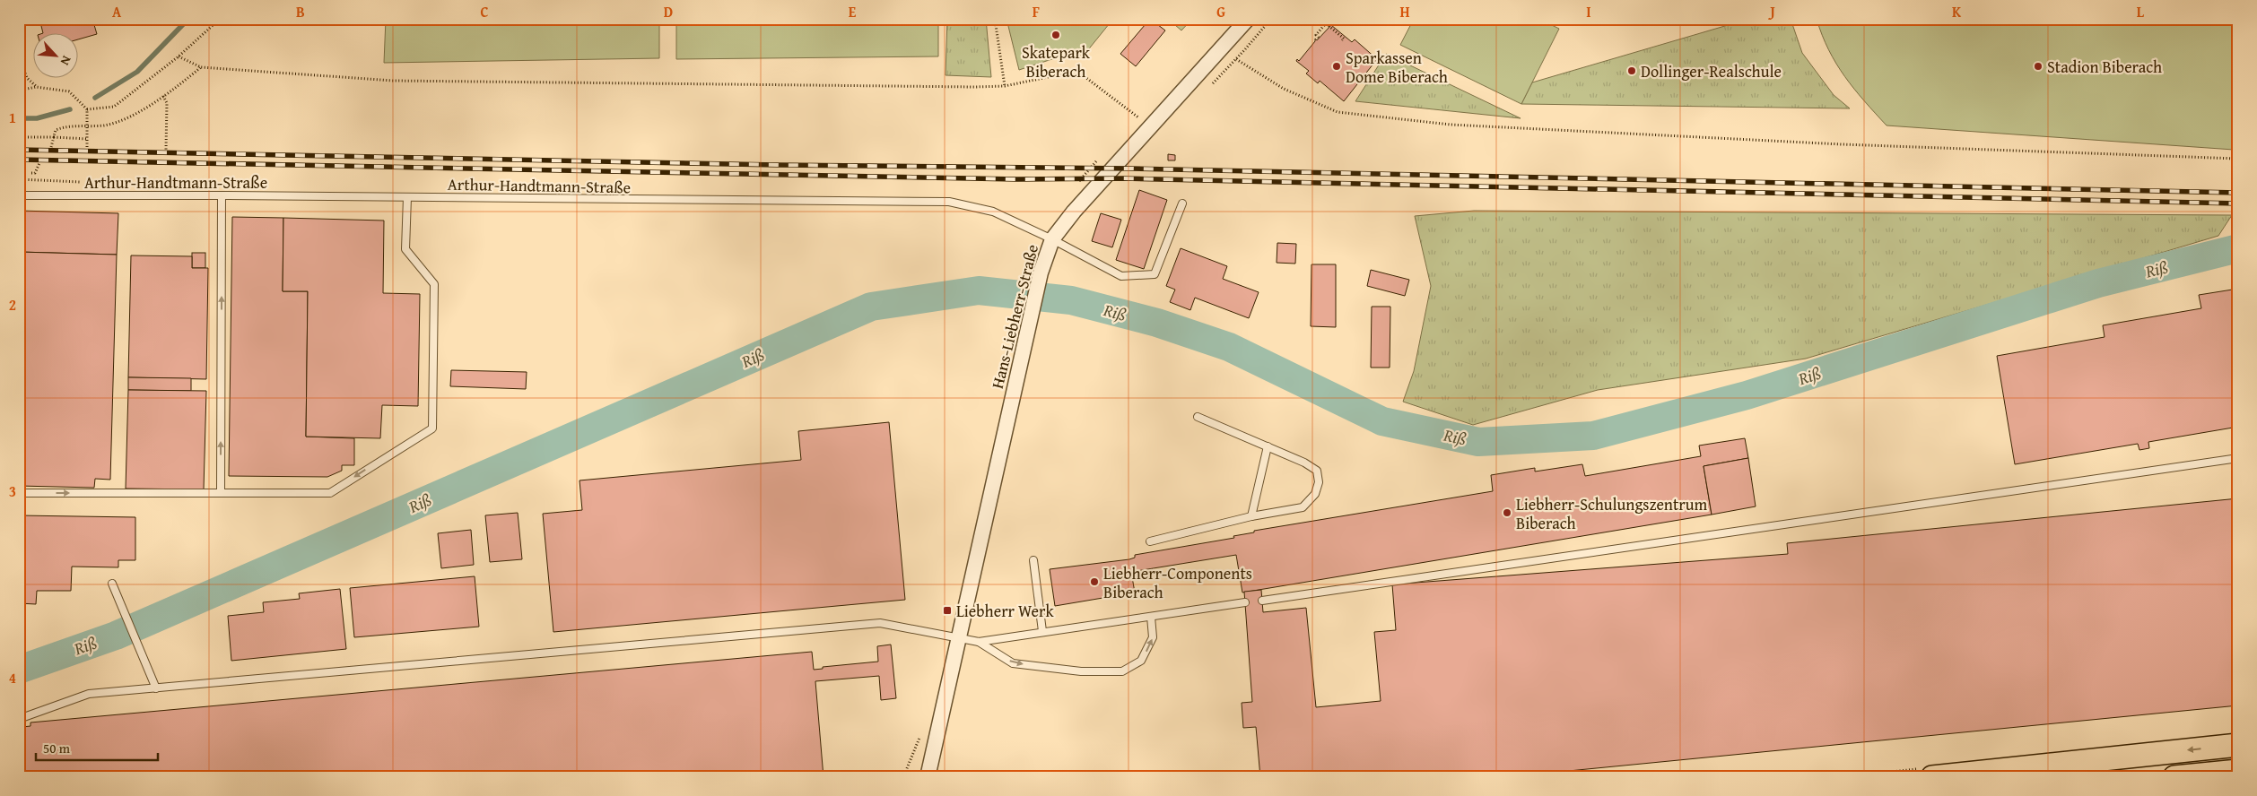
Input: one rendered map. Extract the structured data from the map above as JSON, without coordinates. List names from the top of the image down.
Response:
{
  "streets": {
    "street": ["Hans-Liebherr-Straße"],
    "lane": ["Arthur-Handtmann-Straße"]
  },
  "crossings": [
    ["Arthur-Handtmann-Straße", "Hans-Liebherr-Straße"]
  ],
  "water": ["Riß"],
  "places": {
    "other": [
      "Skatepark Biberach",
      "Sparkassen Dome Biberach",
      "Stadion Biberach",
      "Dollinger-Realschule",
      "Liebherr-Schulungszentrum Biberach",
      "Liebherr-Components Biberach"
    ],
    "transit": ["Liebherr Werk"]
  },
  "scale_bar": "50 m",
  "north": "bottom right",
  "grid": {
    "columns": [
      "A",
      "B",
      "C",
      "D",
      "E",
      "F",
      "G",
      "H",
      "I",
      "J",
      "K",
      "L"
    ],
    "rows": [
      "1",
      "2",
      "3",
      "4"
    ]
  }
}
